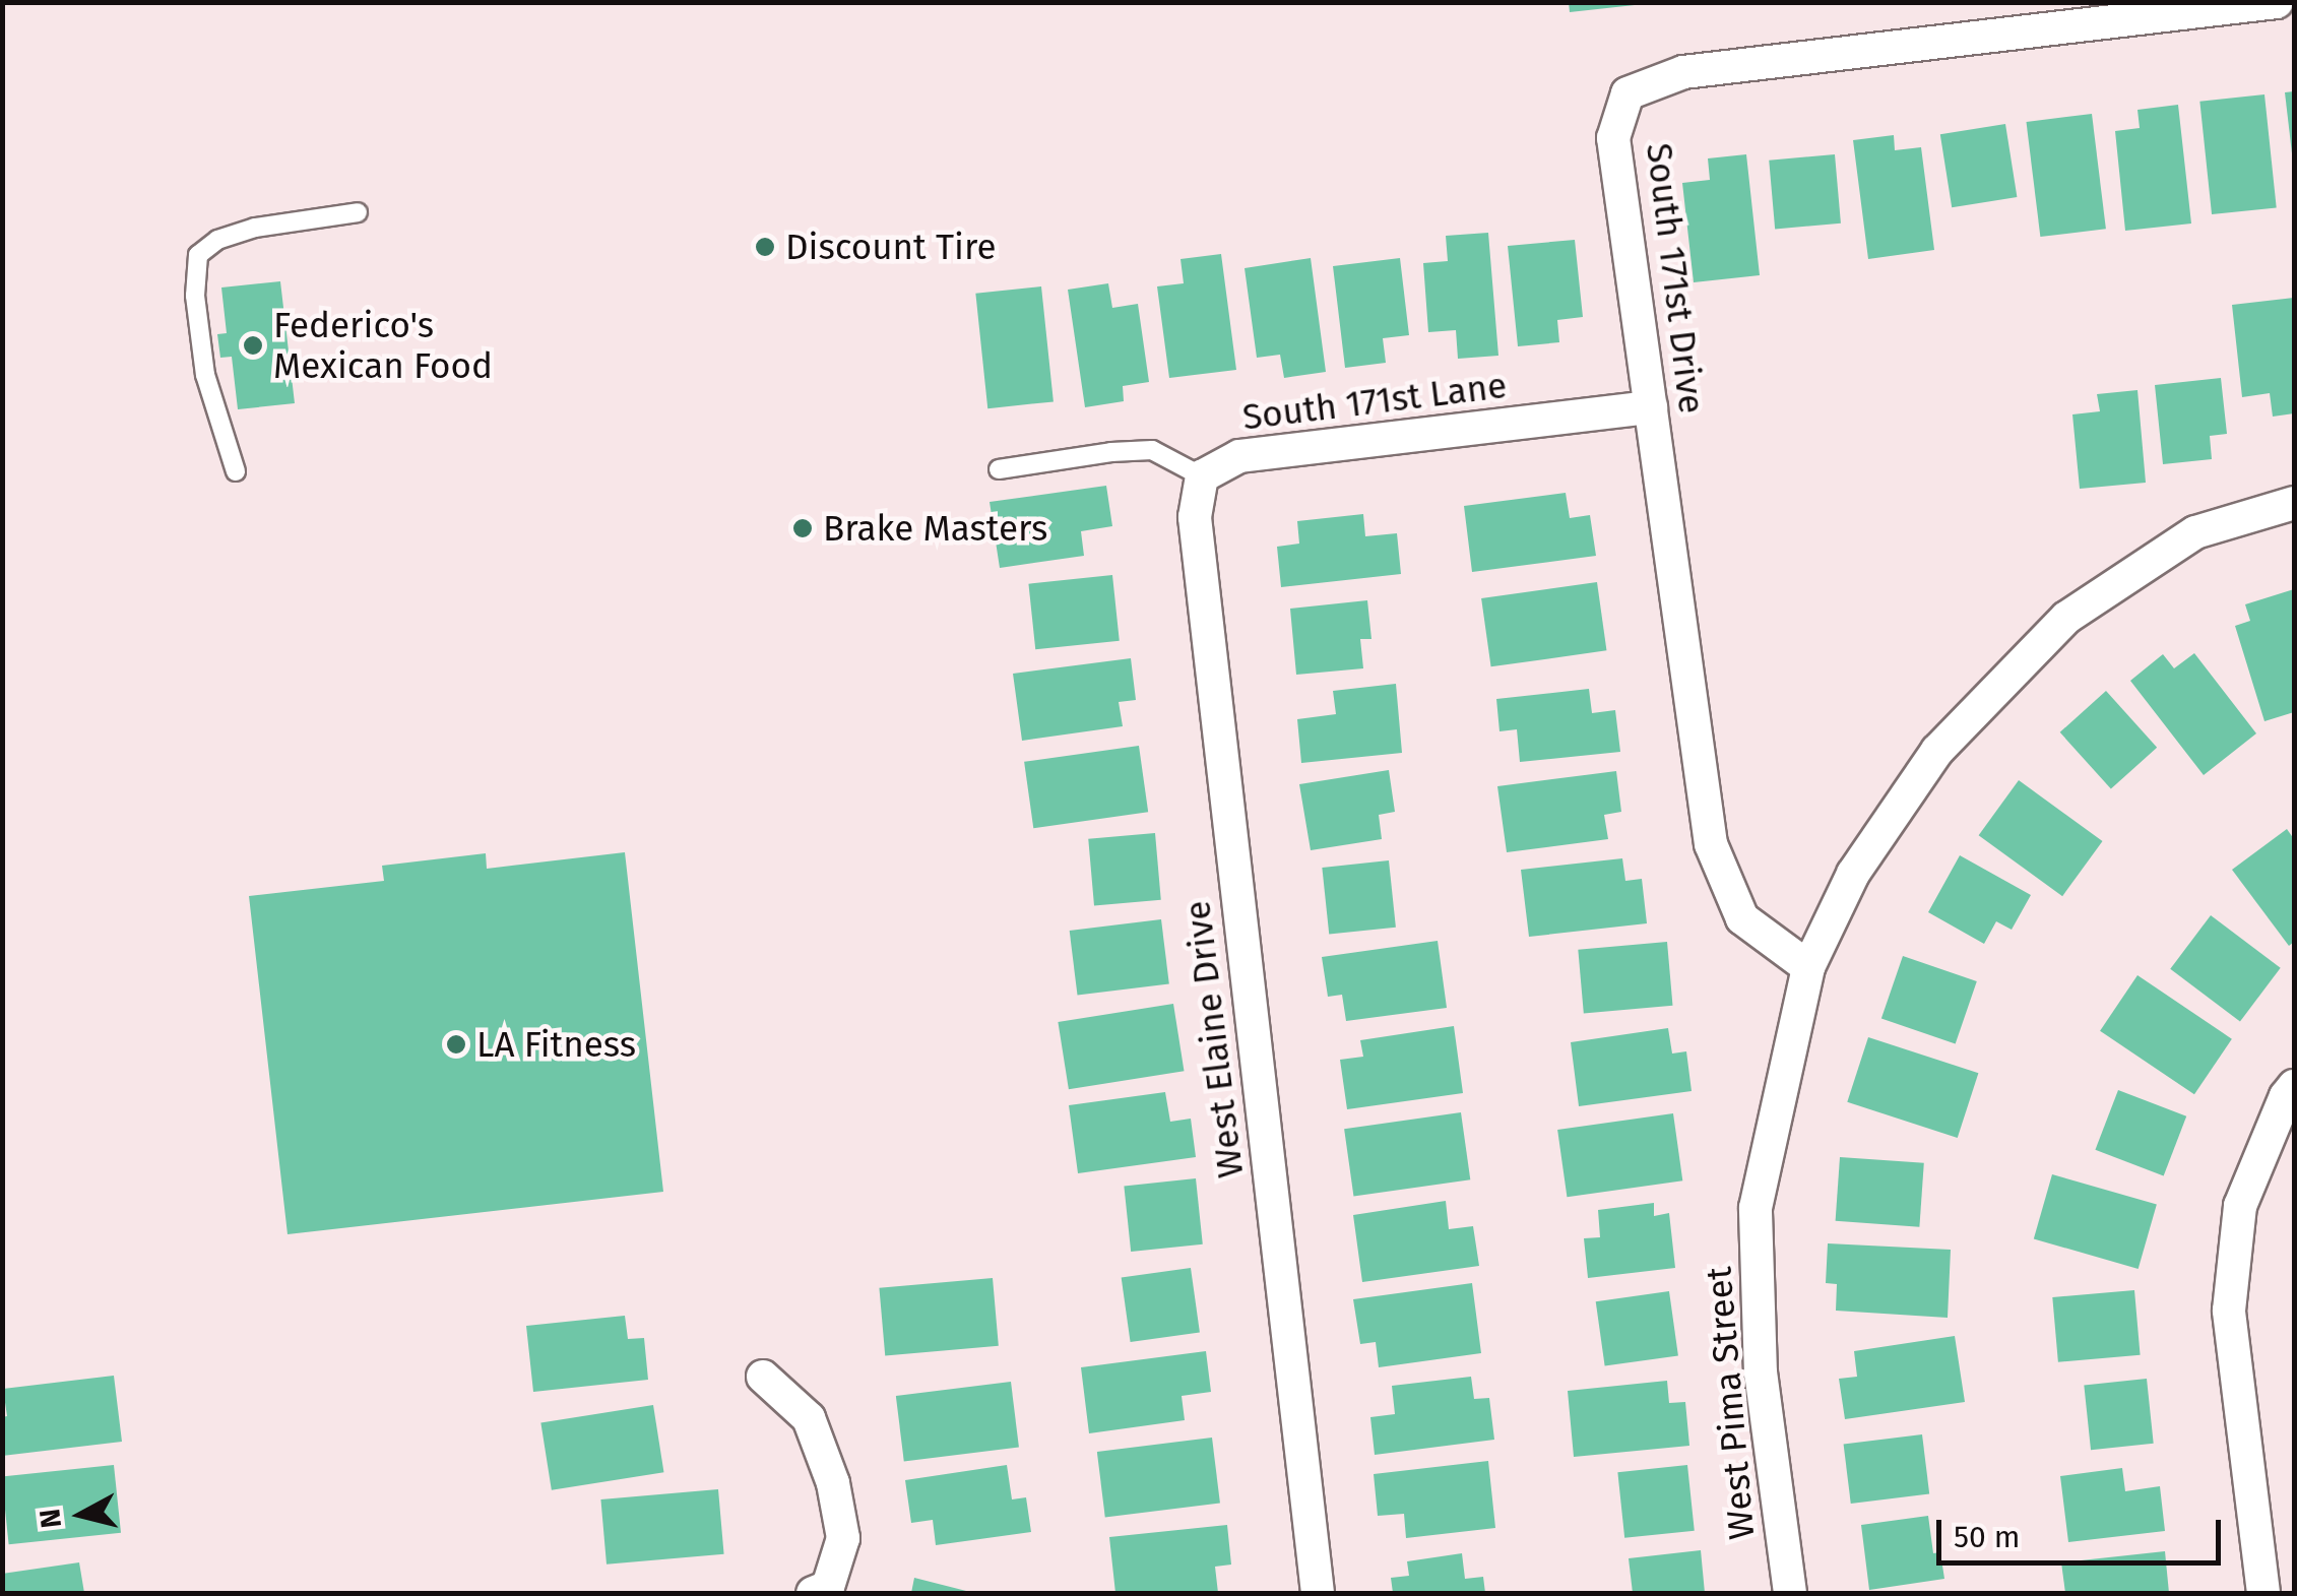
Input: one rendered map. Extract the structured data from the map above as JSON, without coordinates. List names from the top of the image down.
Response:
{
  "streets": {
    "street": [
      "South 171st Drive",
      "South 171st Lane",
      "West Elaine Drive",
      "West Pima Street"
    ]
  },
  "crossings": [
    ["South 171st Drive", "South 171st Lane"],
    ["South 171st Drive", "West Pima Street"],
    ["South 171st Lane", "West Elaine Drive"]
  ],
  "places": [
    "Discount Tire",
    "Federico's Mexican Food",
    "Brake Masters",
    "LA Fitness"
  ],
  "scale_bar": "50 m",
  "north": "left"
}
